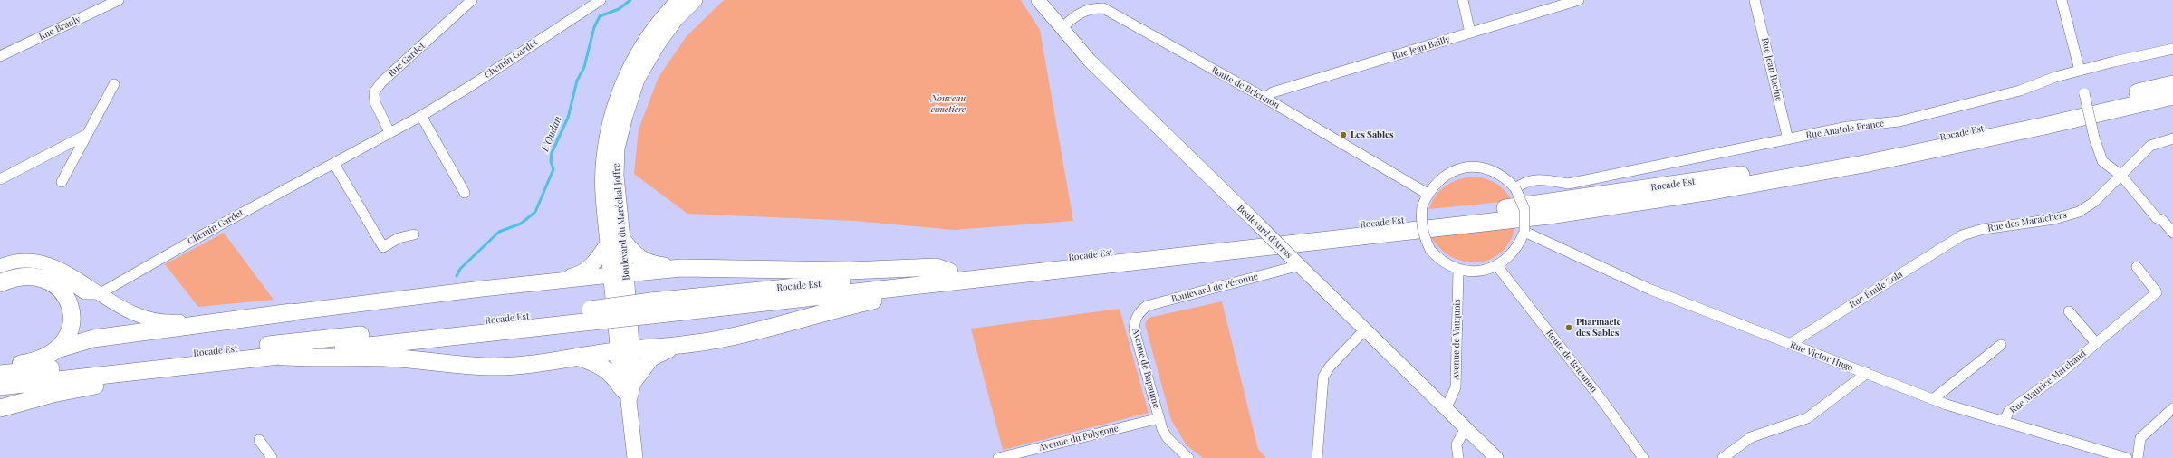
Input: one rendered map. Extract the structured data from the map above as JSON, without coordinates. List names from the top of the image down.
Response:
{
  "streets": {
    "highway": ["Rocade Est"],
    "main road": ["Boulevard du Maréchal Joffre", "Boulevard d'Arras"],
    "street": [
      "Rue Branly",
      "Rue Jean Bailly",
      "Chemin Gardet",
      "Rue Gardet",
      "Rue Jean Racine",
      "Route de Briennon",
      "Rue Anatole France",
      "Rue des Maraîchers",
      "Boulevard de Péronne",
      "Rue Émile Zola",
      "Avenue de Vauquois",
      "Rue Victor Hugo",
      "Avenue de Bapaume",
      "Rue Maurice Marchand",
      "Avenue du Polygone"
    ]
  },
  "crossings": [
    ["Rue Jean Bailly", "Route de Briennon"],
    ["Chemin Gardet", "Rue Gardet"],
    ["Rue Jean Racine", "Rue Anatole France"],
    ["Route de Briennon", "Rue Anatole France"],
    ["Route de Briennon", "Boulevard d'Arras"],
    ["Route de Briennon", "Avenue de Vauquois"],
    ["Route de Briennon", "Rue Victor Hugo"],
    ["Rue Anatole France", "Avenue de Vauquois"],
    ["Rue Anatole France", "Rue Victor Hugo"],
    ["Rue des Maraîchers", "Rue Émile Zola"],
    ["Boulevard d'Arras", "Boulevard de Péronne"],
    ["Boulevard d'Arras", "Avenue de Vauquois"],
    ["Boulevard de Péronne", "Avenue de Bapaume"],
    ["Rue Émile Zola", "Rue Victor Hugo"],
    ["Avenue de Vauquois", "Rue Victor Hugo"],
    ["Rue Victor Hugo", "Rue Maurice Marchand"],
    ["Avenue de Bapaume", "Avenue du Polygone"]
  ],
  "water": ["L'Oudan"],
  "parks": ["Nouveau cimetière"],
  "places": ["Les Sables", "Pharmacie des Sables"]
}
